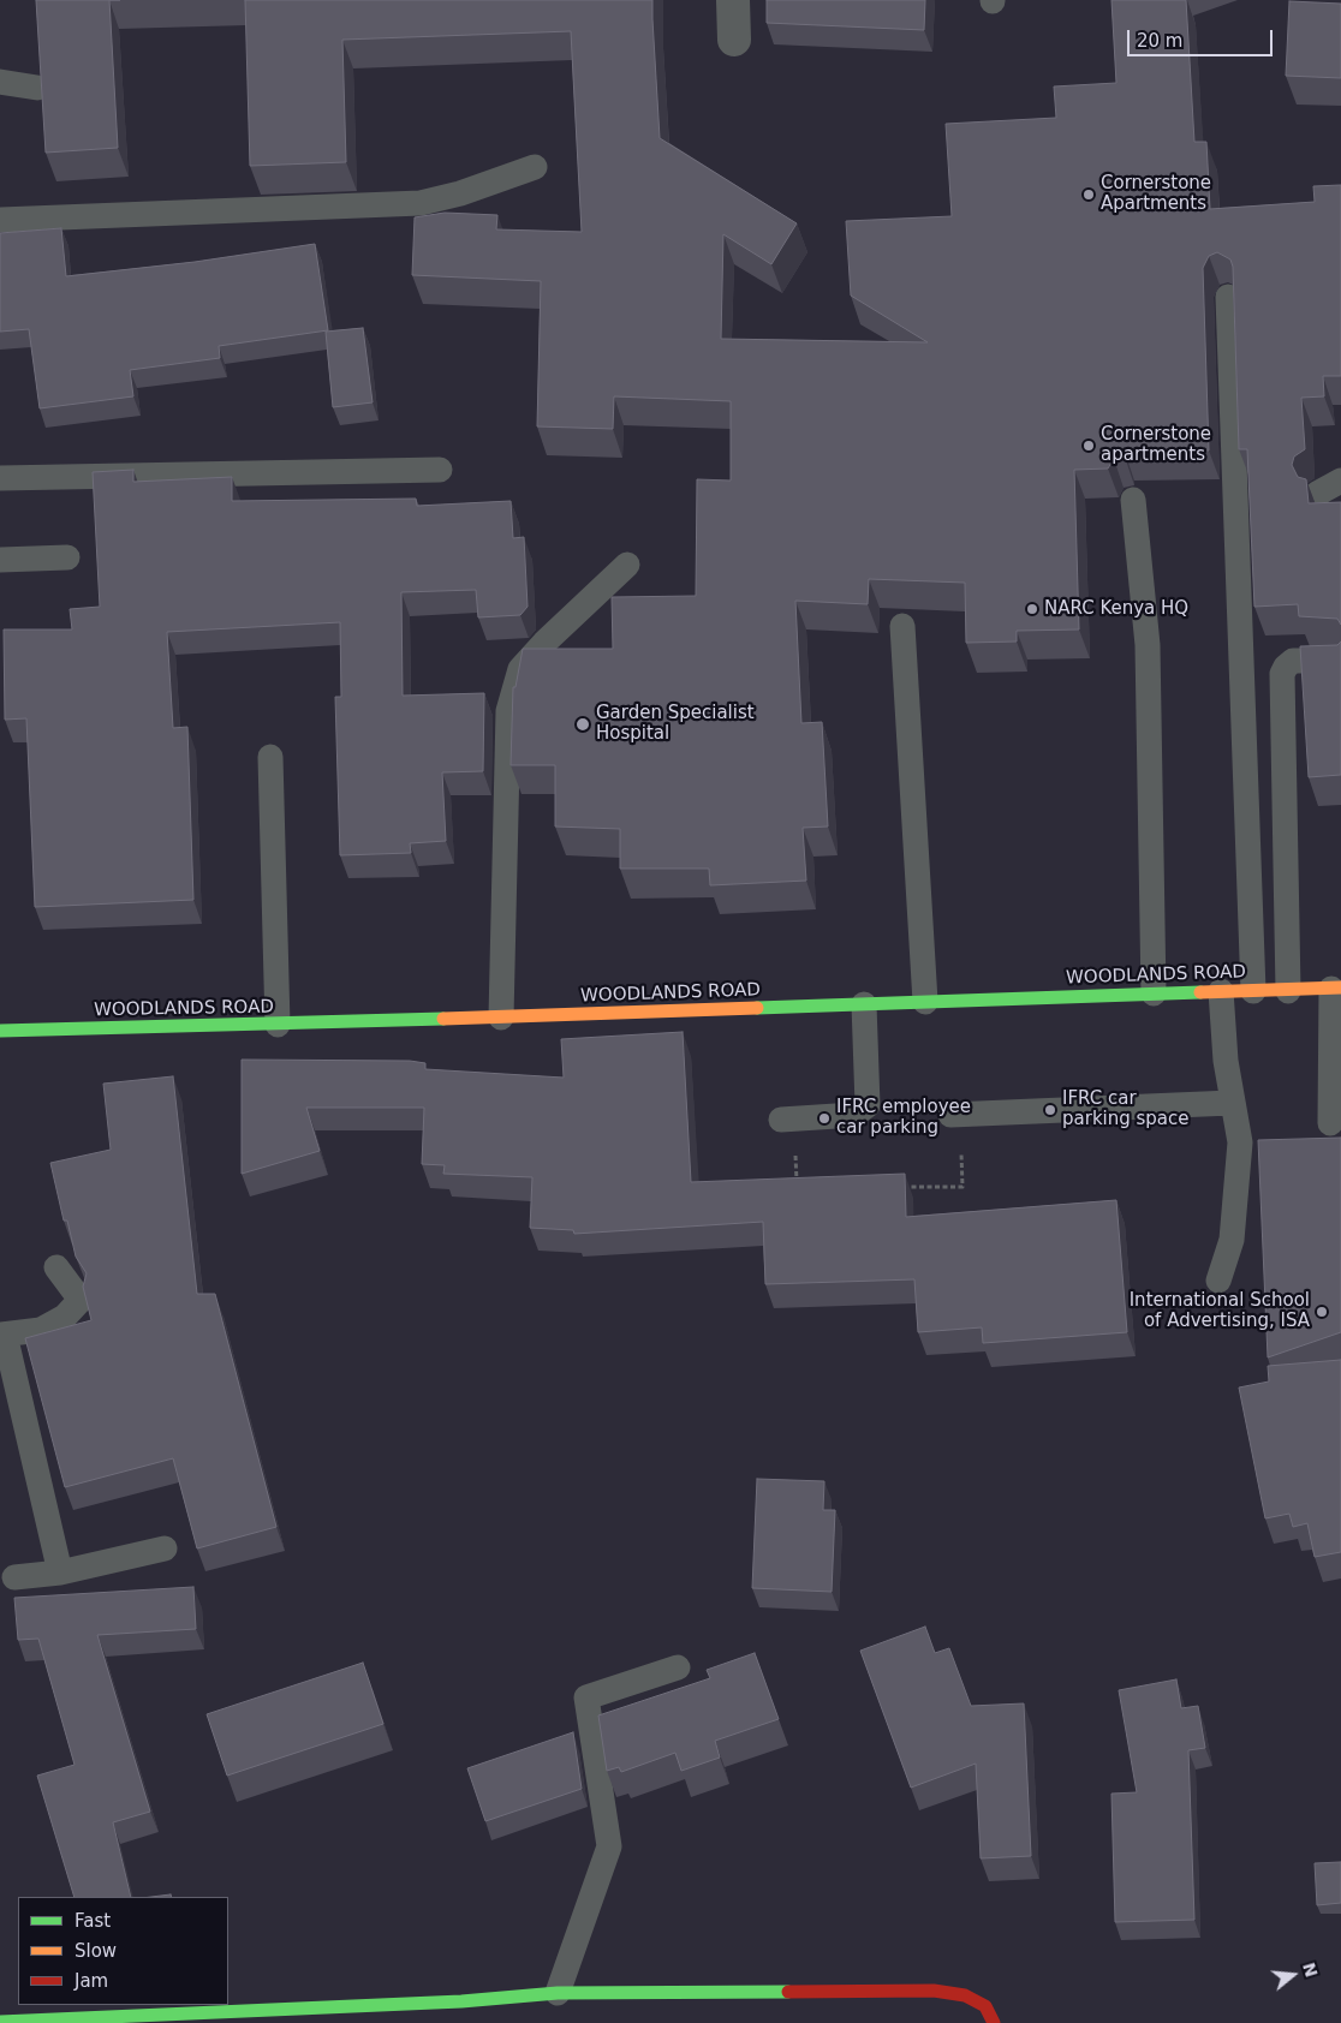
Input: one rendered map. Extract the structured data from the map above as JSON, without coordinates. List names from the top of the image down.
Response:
{
  "streets": {
    "street": ["WOODLANDS ROAD"]
  },
  "places": [
    "Cornerstone Apartments",
    "Cornerstone apartments",
    "NARC Kenya HQ",
    "Garden Specialist Hospital",
    "IFRC car parking space",
    "IFRC employee car parking",
    "International School of Advertising, ISA"
  ],
  "legend": ["Fast", "Slow", "Jam"],
  "scale_bar": "20 m",
  "north": "right"
}
